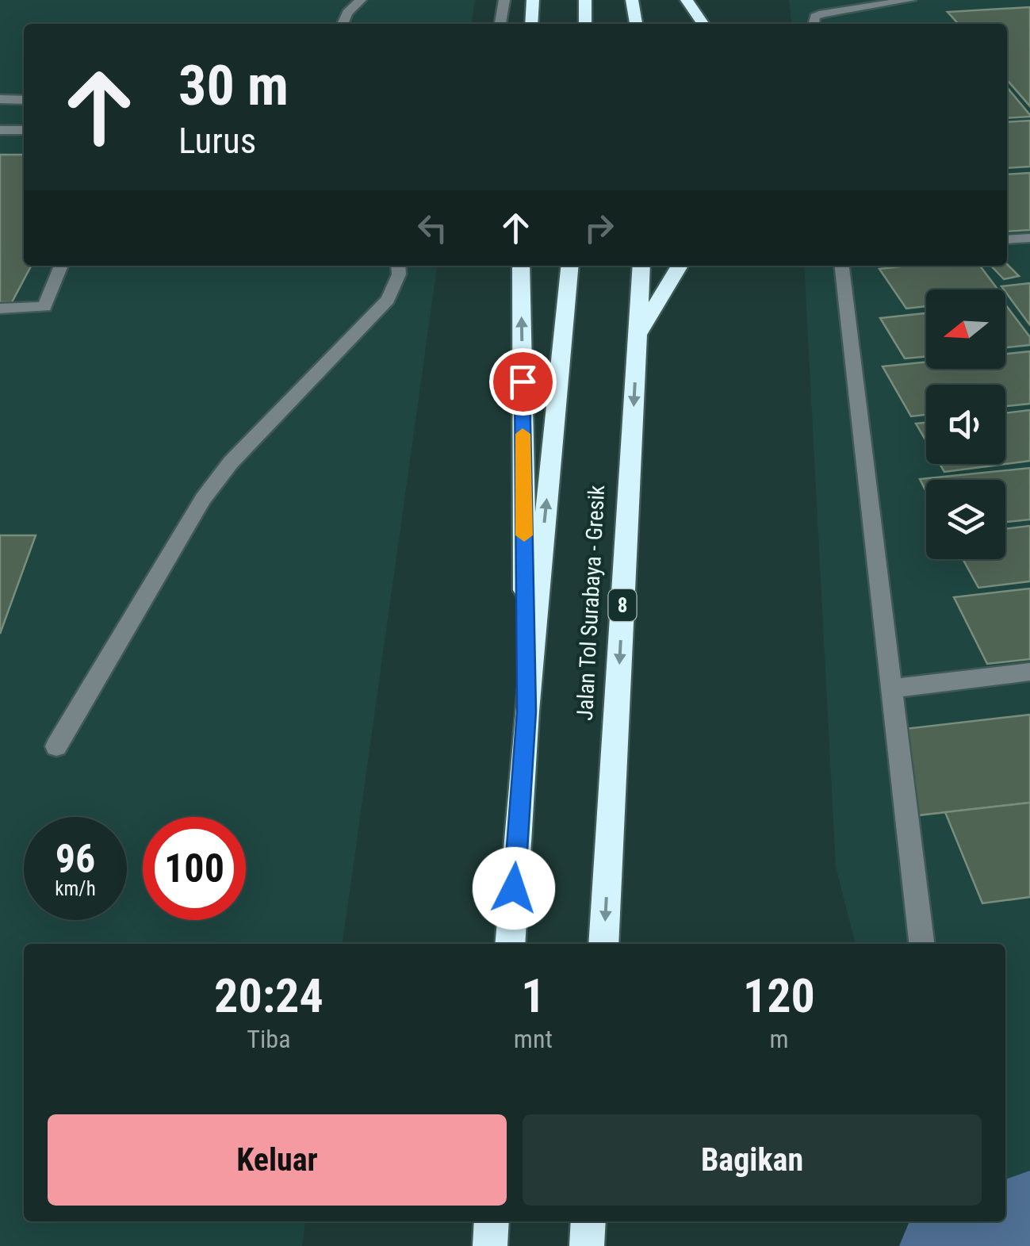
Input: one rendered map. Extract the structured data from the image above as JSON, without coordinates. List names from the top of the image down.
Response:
{
  "streets": {
    "highway": ["Jalan Tol Surabaya - Gresik", "8"]
  },
  "north": "left",
  "page": {
    "turn": ["30 m", "Lurus"],
    "speed": "96 km/h",
    "limit": "100",
    "eta": [
      "20:24",
      "Tiba",
      "1",
      "mnt",
      "120",
      "m"
    ],
    "buttons": ["Keluar", "Bagikan"]
  }
}
